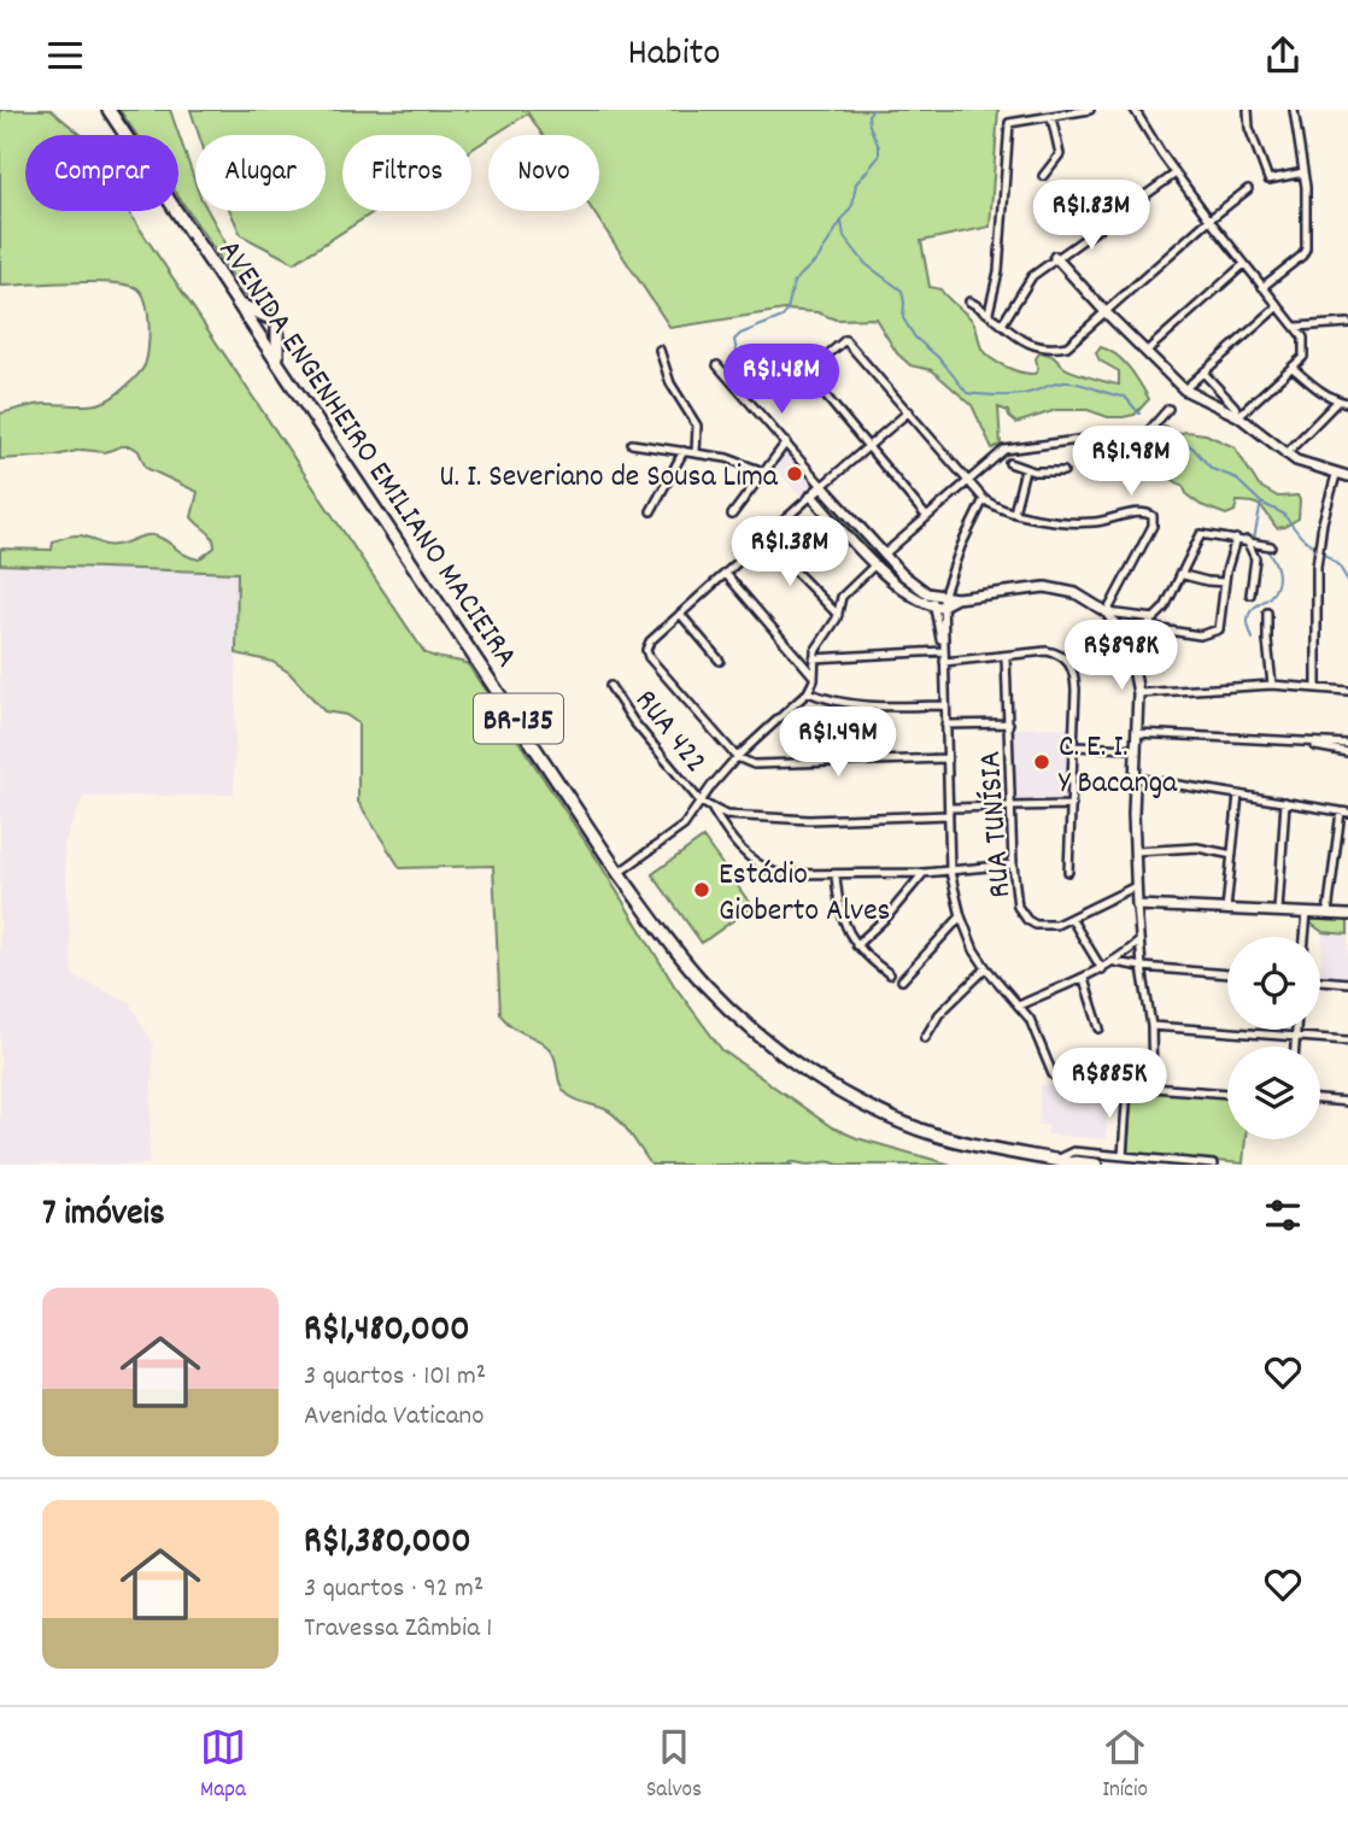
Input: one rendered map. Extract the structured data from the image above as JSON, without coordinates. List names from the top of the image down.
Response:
{
  "streets": {
    "highway": ["AVENIDA ENGENHEIRO EMILIANO MACIEIRA", "BR-135"],
    "street": ["RUA 422", "RUA TUNÍSIA"]
  },
  "crossings": [
    ["AVENIDA ENGENHEIRO EMILIANO MACIEIRA", "BR-135"],
    ["RUA 422", "RUA TUNÍSIA"]
  ],
  "places": ["U. I. Severiano de Sousa Lima", "C. E. I. Y Bacanga", "Estádio Gioberto Alves"],
  "page": {
    "header": "Habito",
    "chip": [
      "Comprar",
      "Alugar",
      "Filtros",
      "Novo"
    ],
    "price": [
      "R$1.83M",
      "R$1.48M",
      "R$1.98M",
      "R$1.38M",
      "R$898K",
      "R$1.49M",
      "R$885K"
    ],
    "heading": "7 imóveis",
    "list": [
      {
        "name": "R$1,480,000",
        "note": "3 quartos · 101 m² · Avenida Vaticano"
      },
      {
        "name": "R$1,380,000",
        "note": "3 quartos · 92 m² · Travessa Zâmbia 1"
      }
    ],
    "tabs": ["Mapa", "Salvos", "Início"]
  }
}
